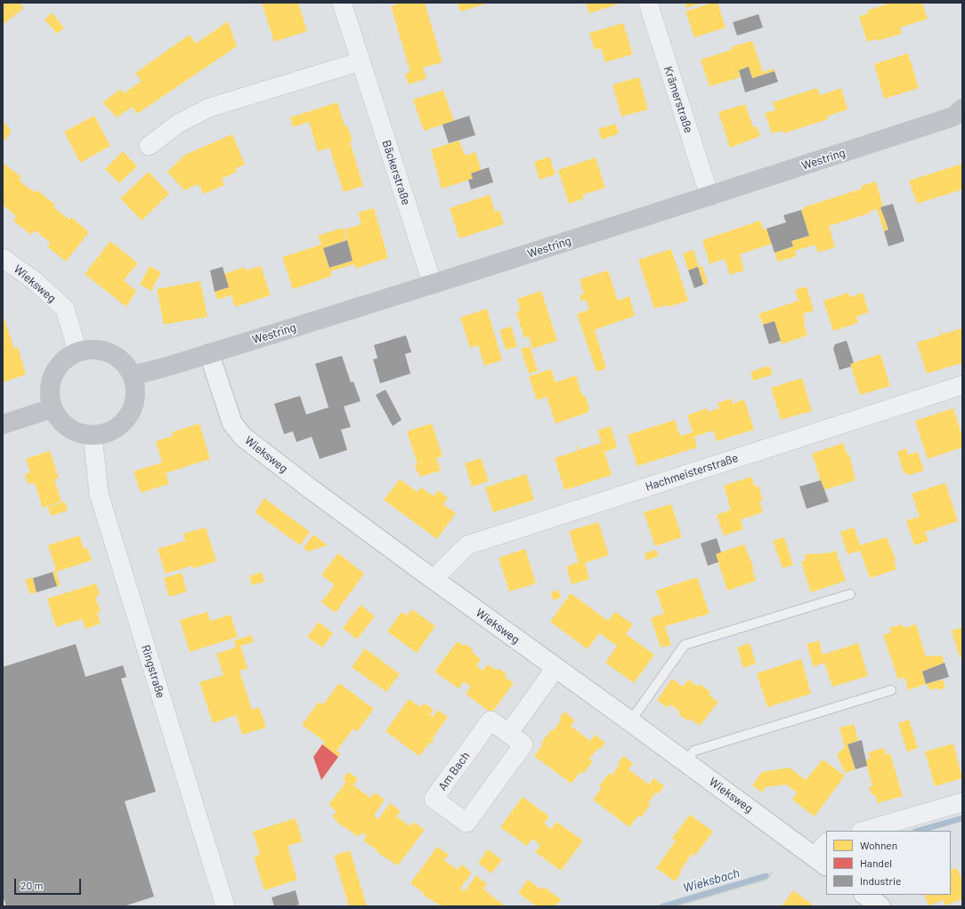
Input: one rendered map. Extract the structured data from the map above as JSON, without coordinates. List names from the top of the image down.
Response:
{
  "streets": {
    "main road": ["Westring"],
    "street": [
      "Krämerstraße",
      "Bäckerstraße",
      "Wieksweg",
      "Hachmeisterstraße",
      "Ringstraße",
      "Am Bach"
    ]
  },
  "crossings": [
    ["Krämerstraße", "Westring"],
    ["Westring", "Bäckerstraße"],
    ["Westring", "Wieksweg"],
    ["Westring", "Ringstraße"],
    ["Wieksweg", "Hachmeisterstraße"],
    ["Wieksweg", "Ringstraße"]
  ],
  "water": ["Wieksbach"],
  "legend": ["Wohnen", "Handel", "Industrie"],
  "scale_bar": "20 m"
}
